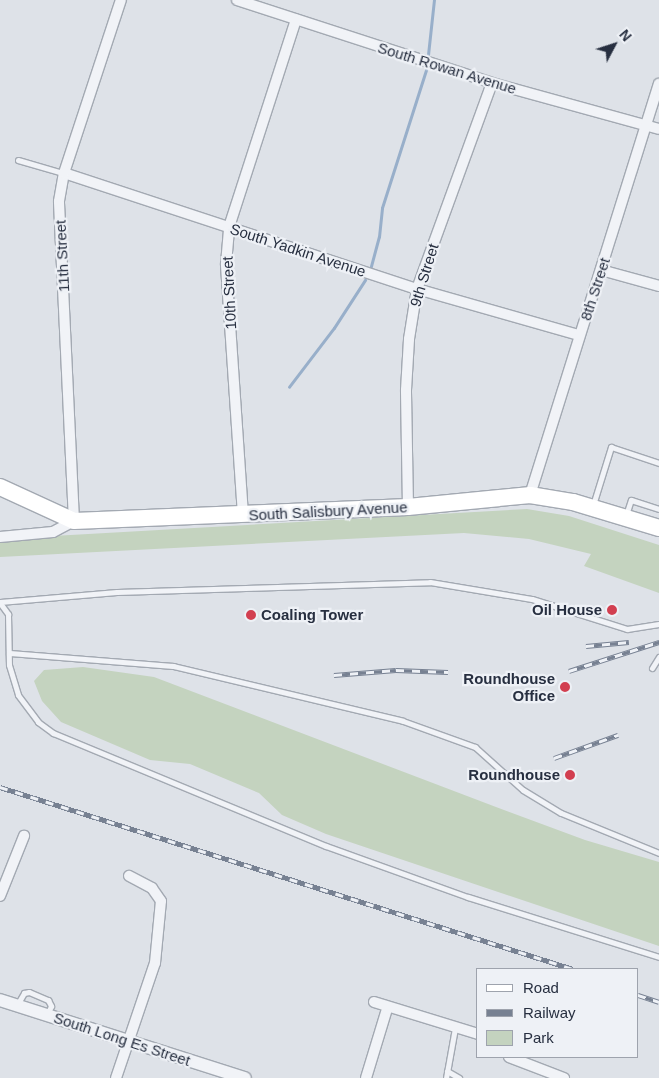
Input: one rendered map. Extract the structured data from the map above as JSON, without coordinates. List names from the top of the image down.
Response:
{
  "streets": {
    "main road": ["South Salisbury Avenue"],
    "street": [
      "South Rowan Avenue",
      "South Yadkin Avenue",
      "11th Street",
      "9th Street",
      "8th Street",
      "10th Street",
      "South Long Es Street"
    ]
  },
  "crossings": [
    ["South Rowan Avenue", "9th Street"],
    ["South Rowan Avenue", "8th Street"],
    ["South Rowan Avenue", "10th Street"],
    ["South Yadkin Avenue", "11th Street"],
    ["South Yadkin Avenue", "9th Street"],
    ["South Yadkin Avenue", "8th Street"],
    ["South Yadkin Avenue", "10th Street"],
    ["11th Street", "South Salisbury Avenue"],
    ["9th Street", "South Salisbury Avenue"],
    ["8th Street", "South Salisbury Avenue"],
    ["10th Street", "South Salisbury Avenue"]
  ],
  "places": [
    "Oil House",
    "Coaling Tower",
    "Roundhouse Office",
    "Roundhouse"
  ],
  "legend": ["Road", "Railway", "Park"],
  "north": "top right"
}
